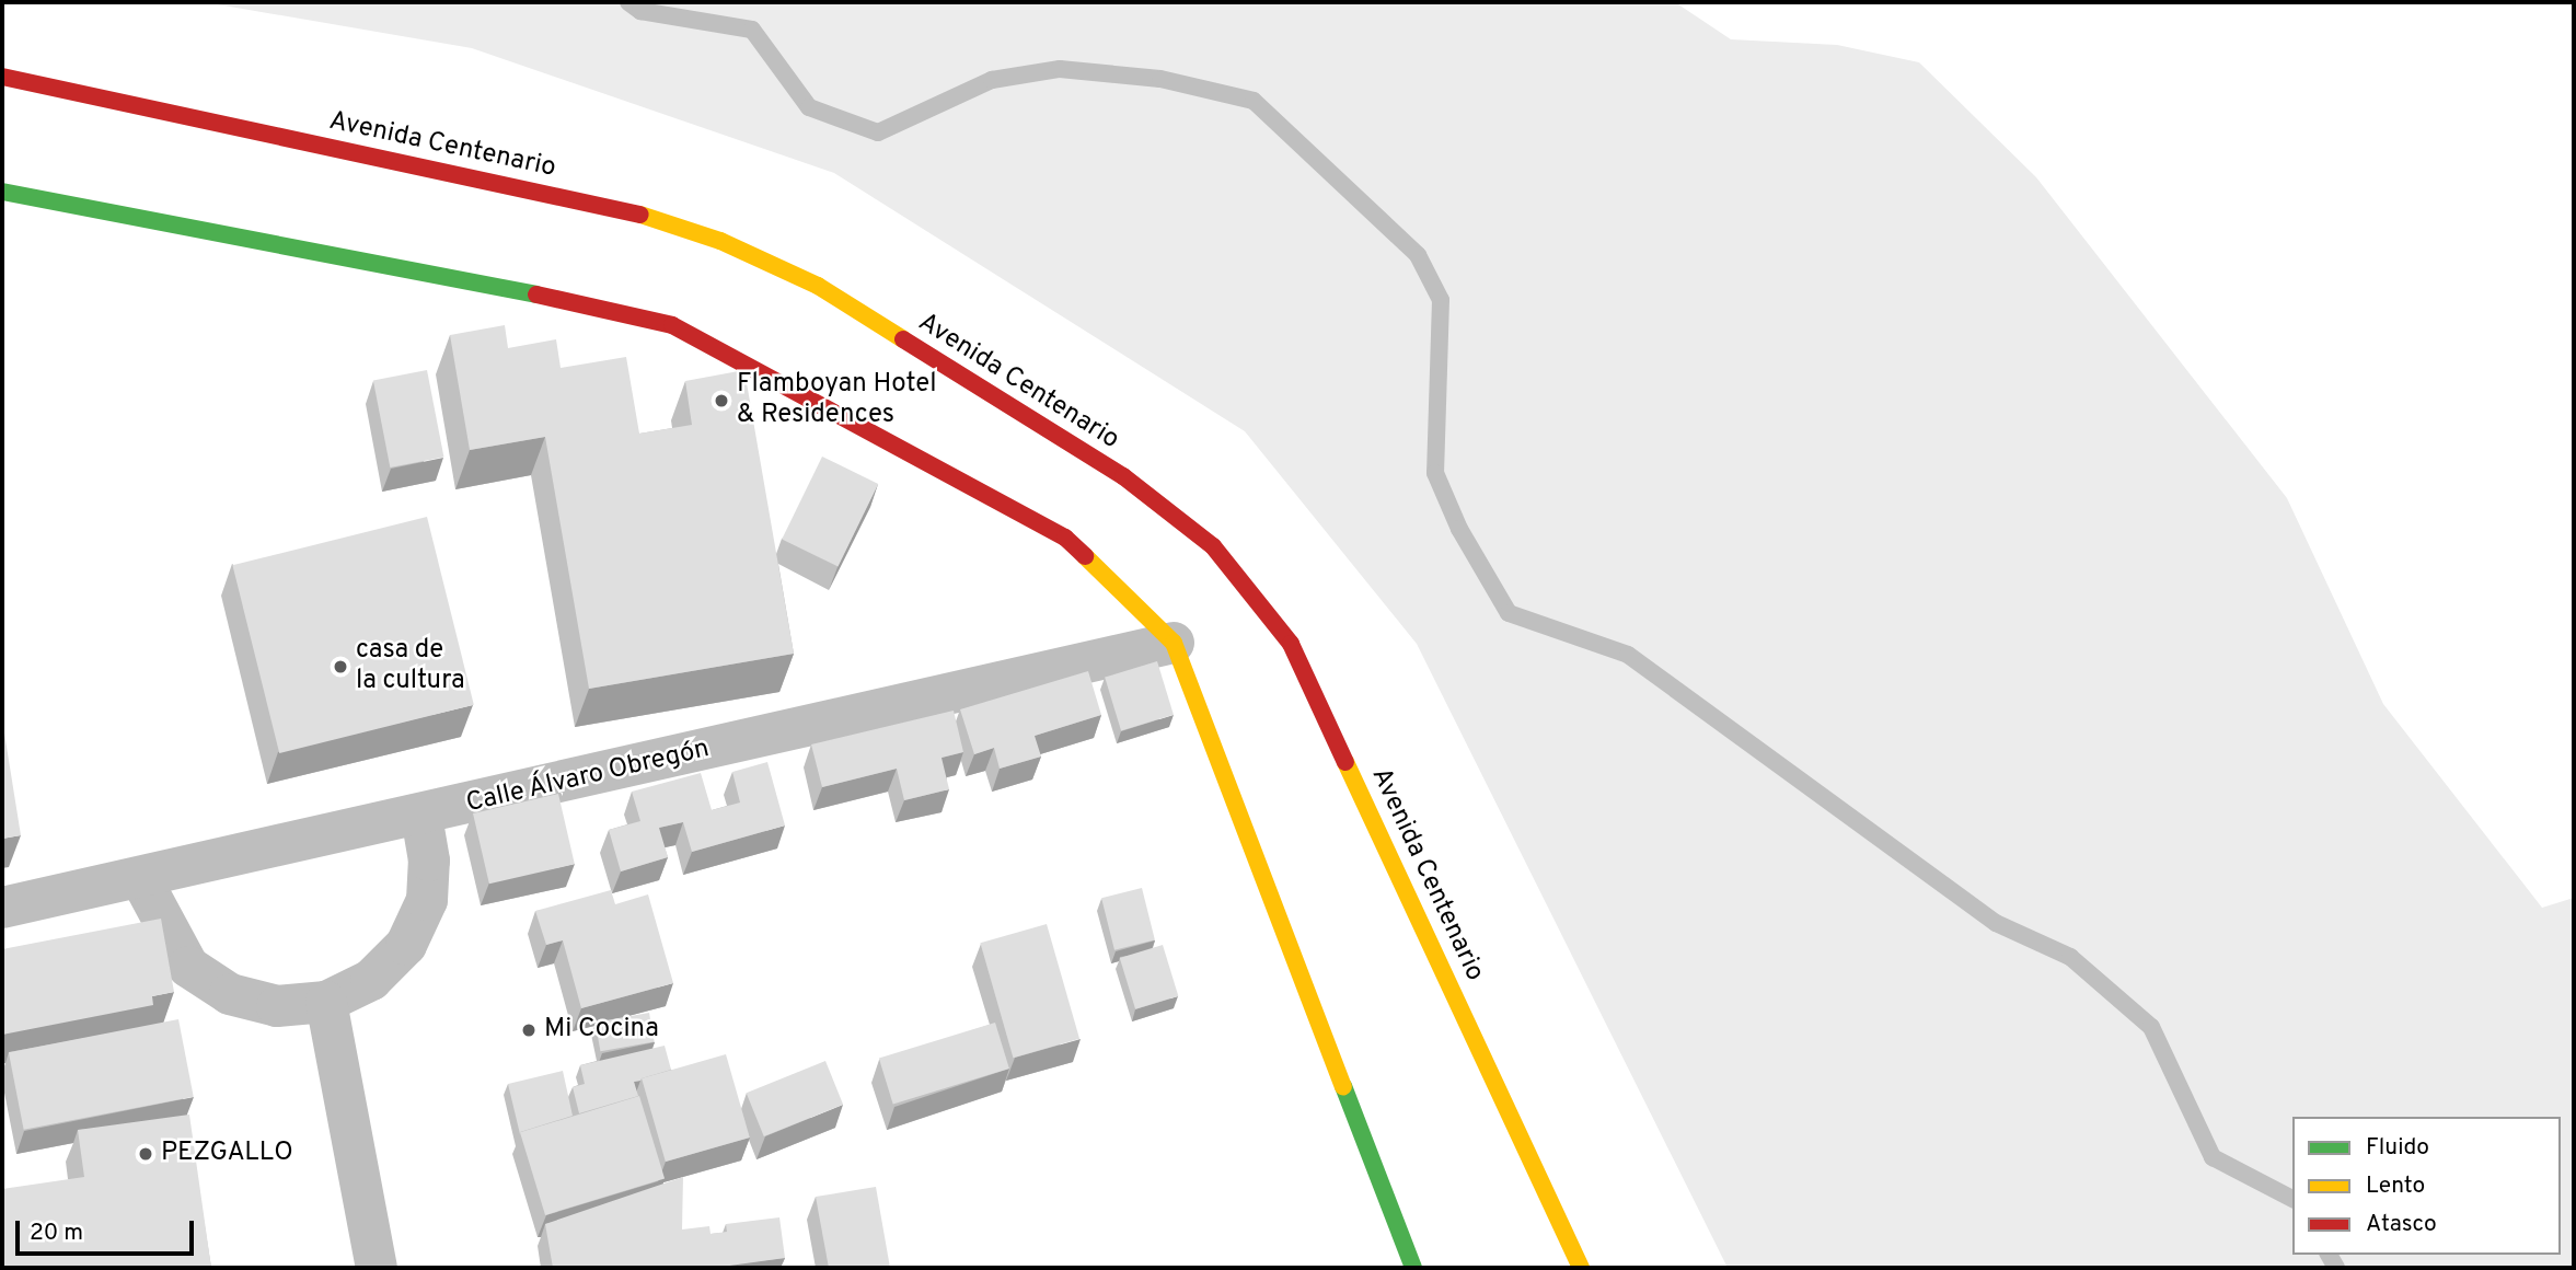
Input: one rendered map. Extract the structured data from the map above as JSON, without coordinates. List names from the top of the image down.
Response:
{
  "streets": {
    "main road": ["Avenida Centenario"],
    "street": ["Calle Álvaro Obregón"]
  },
  "places": [
    "Flamboyan Hotel & Residences",
    "casa de la cultura",
    "Mi Cocina",
    "PEZGALLO"
  ],
  "legend": ["Fluido", "Lento", "Atasco"],
  "scale_bar": "20 m"
}
